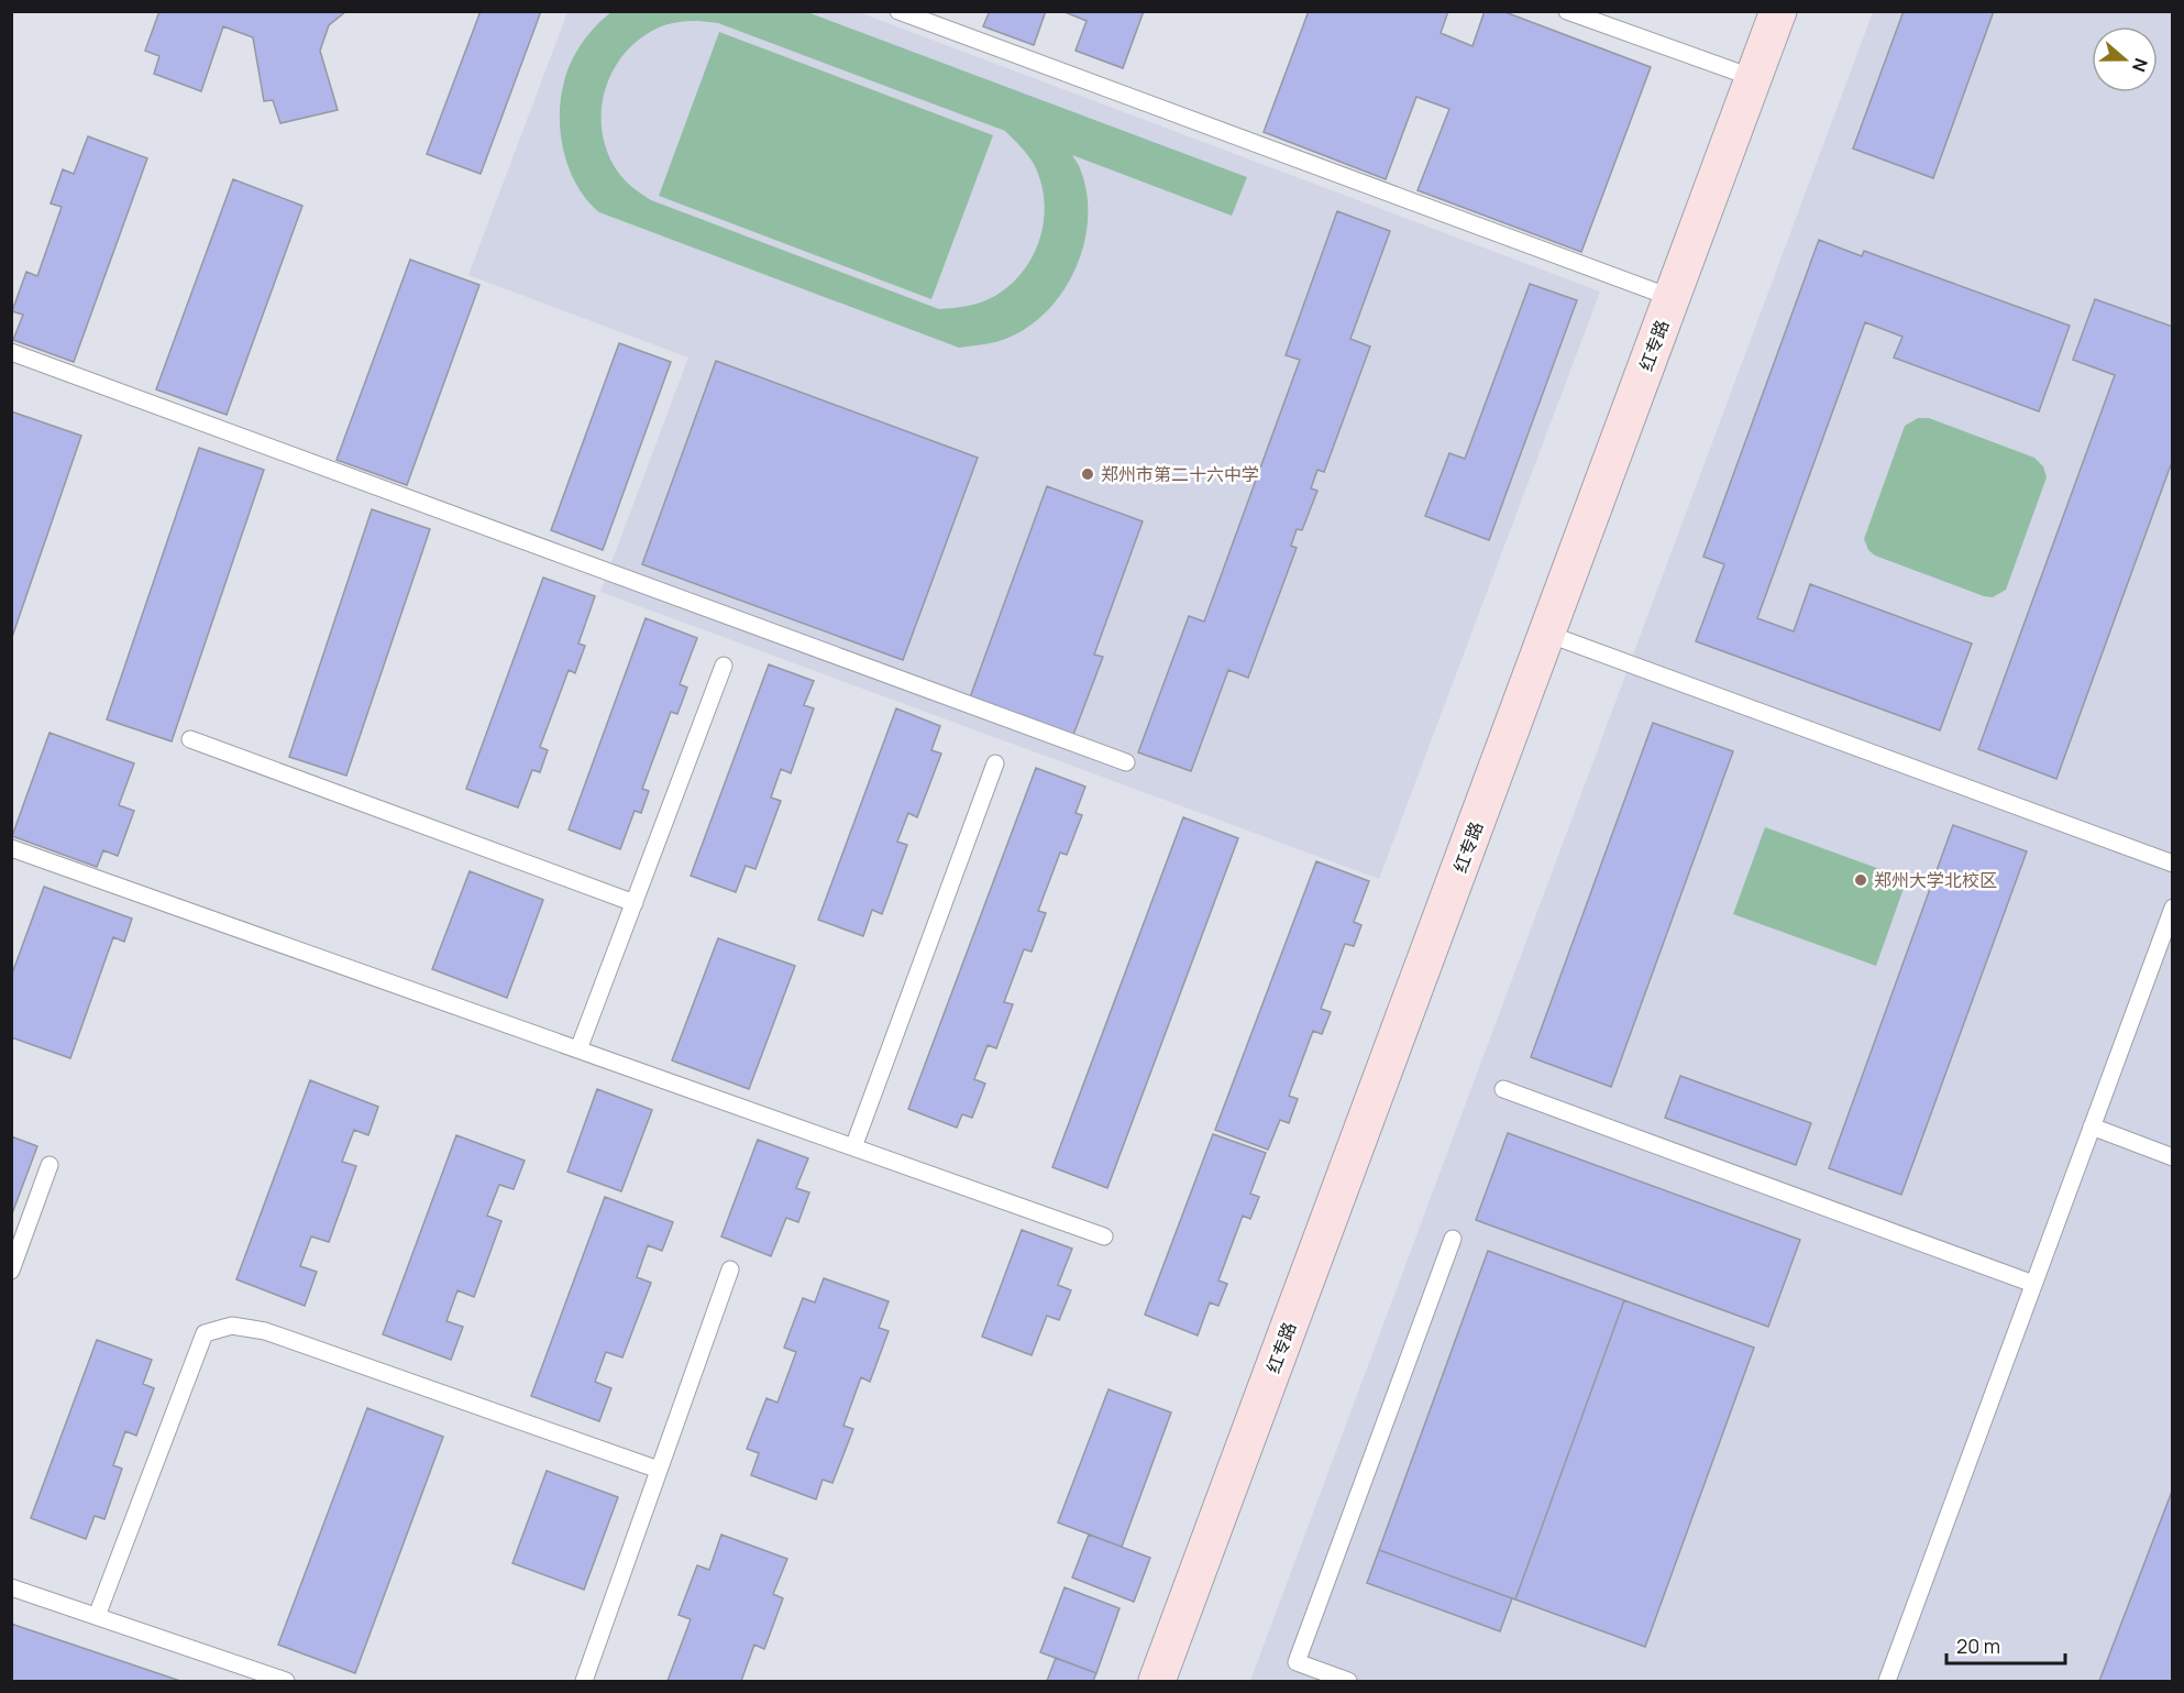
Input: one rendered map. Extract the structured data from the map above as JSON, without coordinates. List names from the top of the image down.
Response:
{
  "streets": {
    "street": ["红专路"]
  },
  "places": ["郑州市第二十六中学", "郑州大学北校区"],
  "scale_bar": "20 m",
  "north": "right"
}
